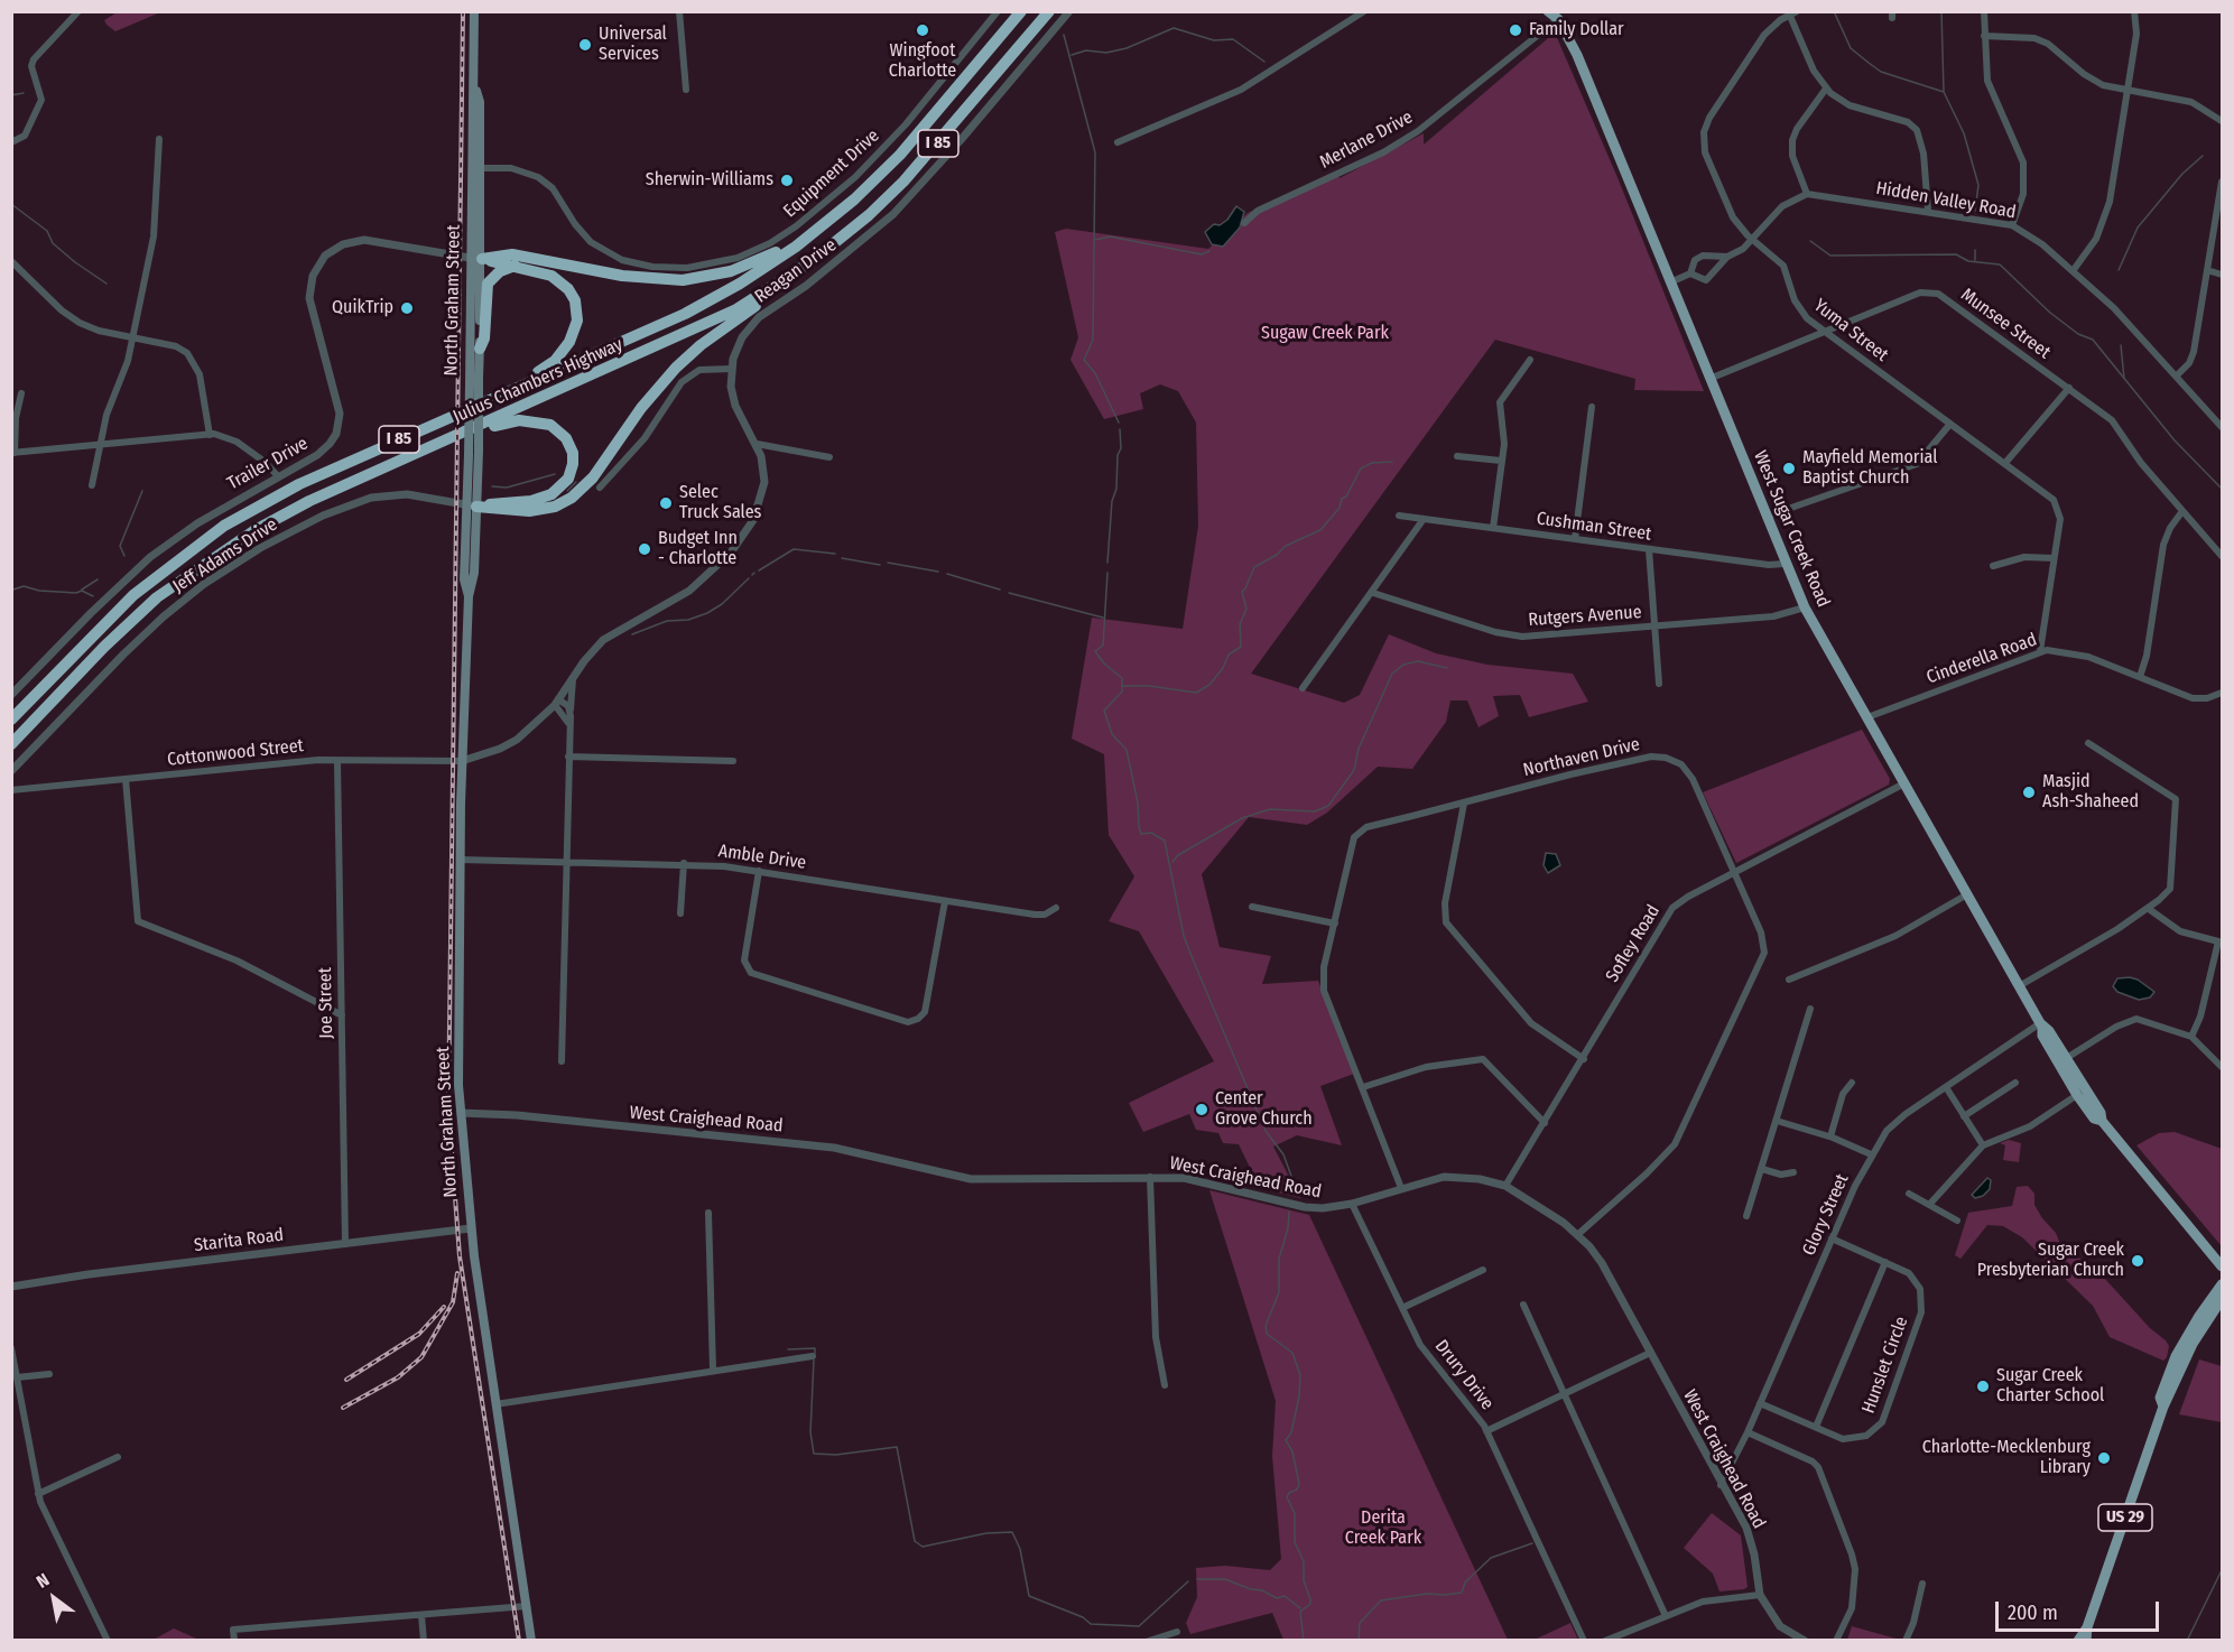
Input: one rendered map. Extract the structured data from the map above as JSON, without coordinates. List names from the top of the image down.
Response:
{
  "streets": {
    "highway": ["I 85", "Julius Chambers Highway"],
    "main road": ["North Graham Street", "West Sugar Creek Road", "US 29"],
    "street": [
      "Merlane Drive",
      "Equipment Drive",
      "Hidden Valley Road",
      "Reagan Drive",
      "Munsee Street",
      "Yuma Street",
      "Trailer Drive",
      "Cushman Street",
      "Jeff Adams Drive",
      "Rutgers Avenue",
      "Cinderella Road",
      "Cottonwood Street",
      "Northaven Drive",
      "Amble Drive",
      "Sofley Road",
      "Joe Street",
      "West Craighead Road",
      "Glory Street",
      "Starita Road",
      "Hunslet Circle",
      "Drury Drive"
    ]
  },
  "crossings": [
    ["Merlane Drive", "West Sugar Creek Road"],
    ["Equipment Drive", "North Graham Street"],
    ["Reagan Drive", "North Graham Street"],
    ["Reagan Drive", "Cottonwood Street"],
    ["North Graham Street", "Trailer Drive"],
    ["North Graham Street", "Jeff Adams Drive"],
    ["North Graham Street", "Cottonwood Street"],
    ["North Graham Street", "Amble Drive"],
    ["North Graham Street", "West Craighead Road"],
    ["North Graham Street", "Starita Road"],
    ["Munsee Street", "Yuma Street"],
    ["Munsee Street", "West Sugar Creek Road"],
    ["Yuma Street", "Cinderella Road"],
    ["Cushman Street", "West Sugar Creek Road"],
    ["West Sugar Creek Road", "Rutgers Avenue"],
    ["West Sugar Creek Road", "Cinderella Road"],
    ["West Sugar Creek Road", "Sofley Road"],
    ["West Sugar Creek Road", "Glory Street"],
    ["Cottonwood Street", "Joe Street"],
    ["Northaven Drive", "Sofley Road"],
    ["Northaven Drive", "West Craighead Road"],
    ["Sofley Road", "West Craighead Road"],
    ["Joe Street", "Starita Road"],
    ["West Craighead Road", "Glory Street"],
    ["West Craighead Road", "Drury Drive"],
    ["Glory Street", "Hunslet Circle"]
  ],
  "parks": ["Sugaw Creek Park", "Derita Creek Park"],
  "places": [
    "Wingfoot Charlotte",
    "Family Dollar",
    "Universal Services",
    "Sherwin-Williams",
    "QuikTrip",
    "Mayfield Memorial Baptist Church",
    "Selec Truck Sales",
    "Budget Inn - Charlotte",
    "Masjid Ash-Shaheed",
    "Center Grove Church",
    "Sugar Creek Presbyterian Church",
    "Sugar Creek Charter School",
    "Charlotte-Mecklenburg Library"
  ],
  "scale_bar": "200 m",
  "north": "top left"
}
